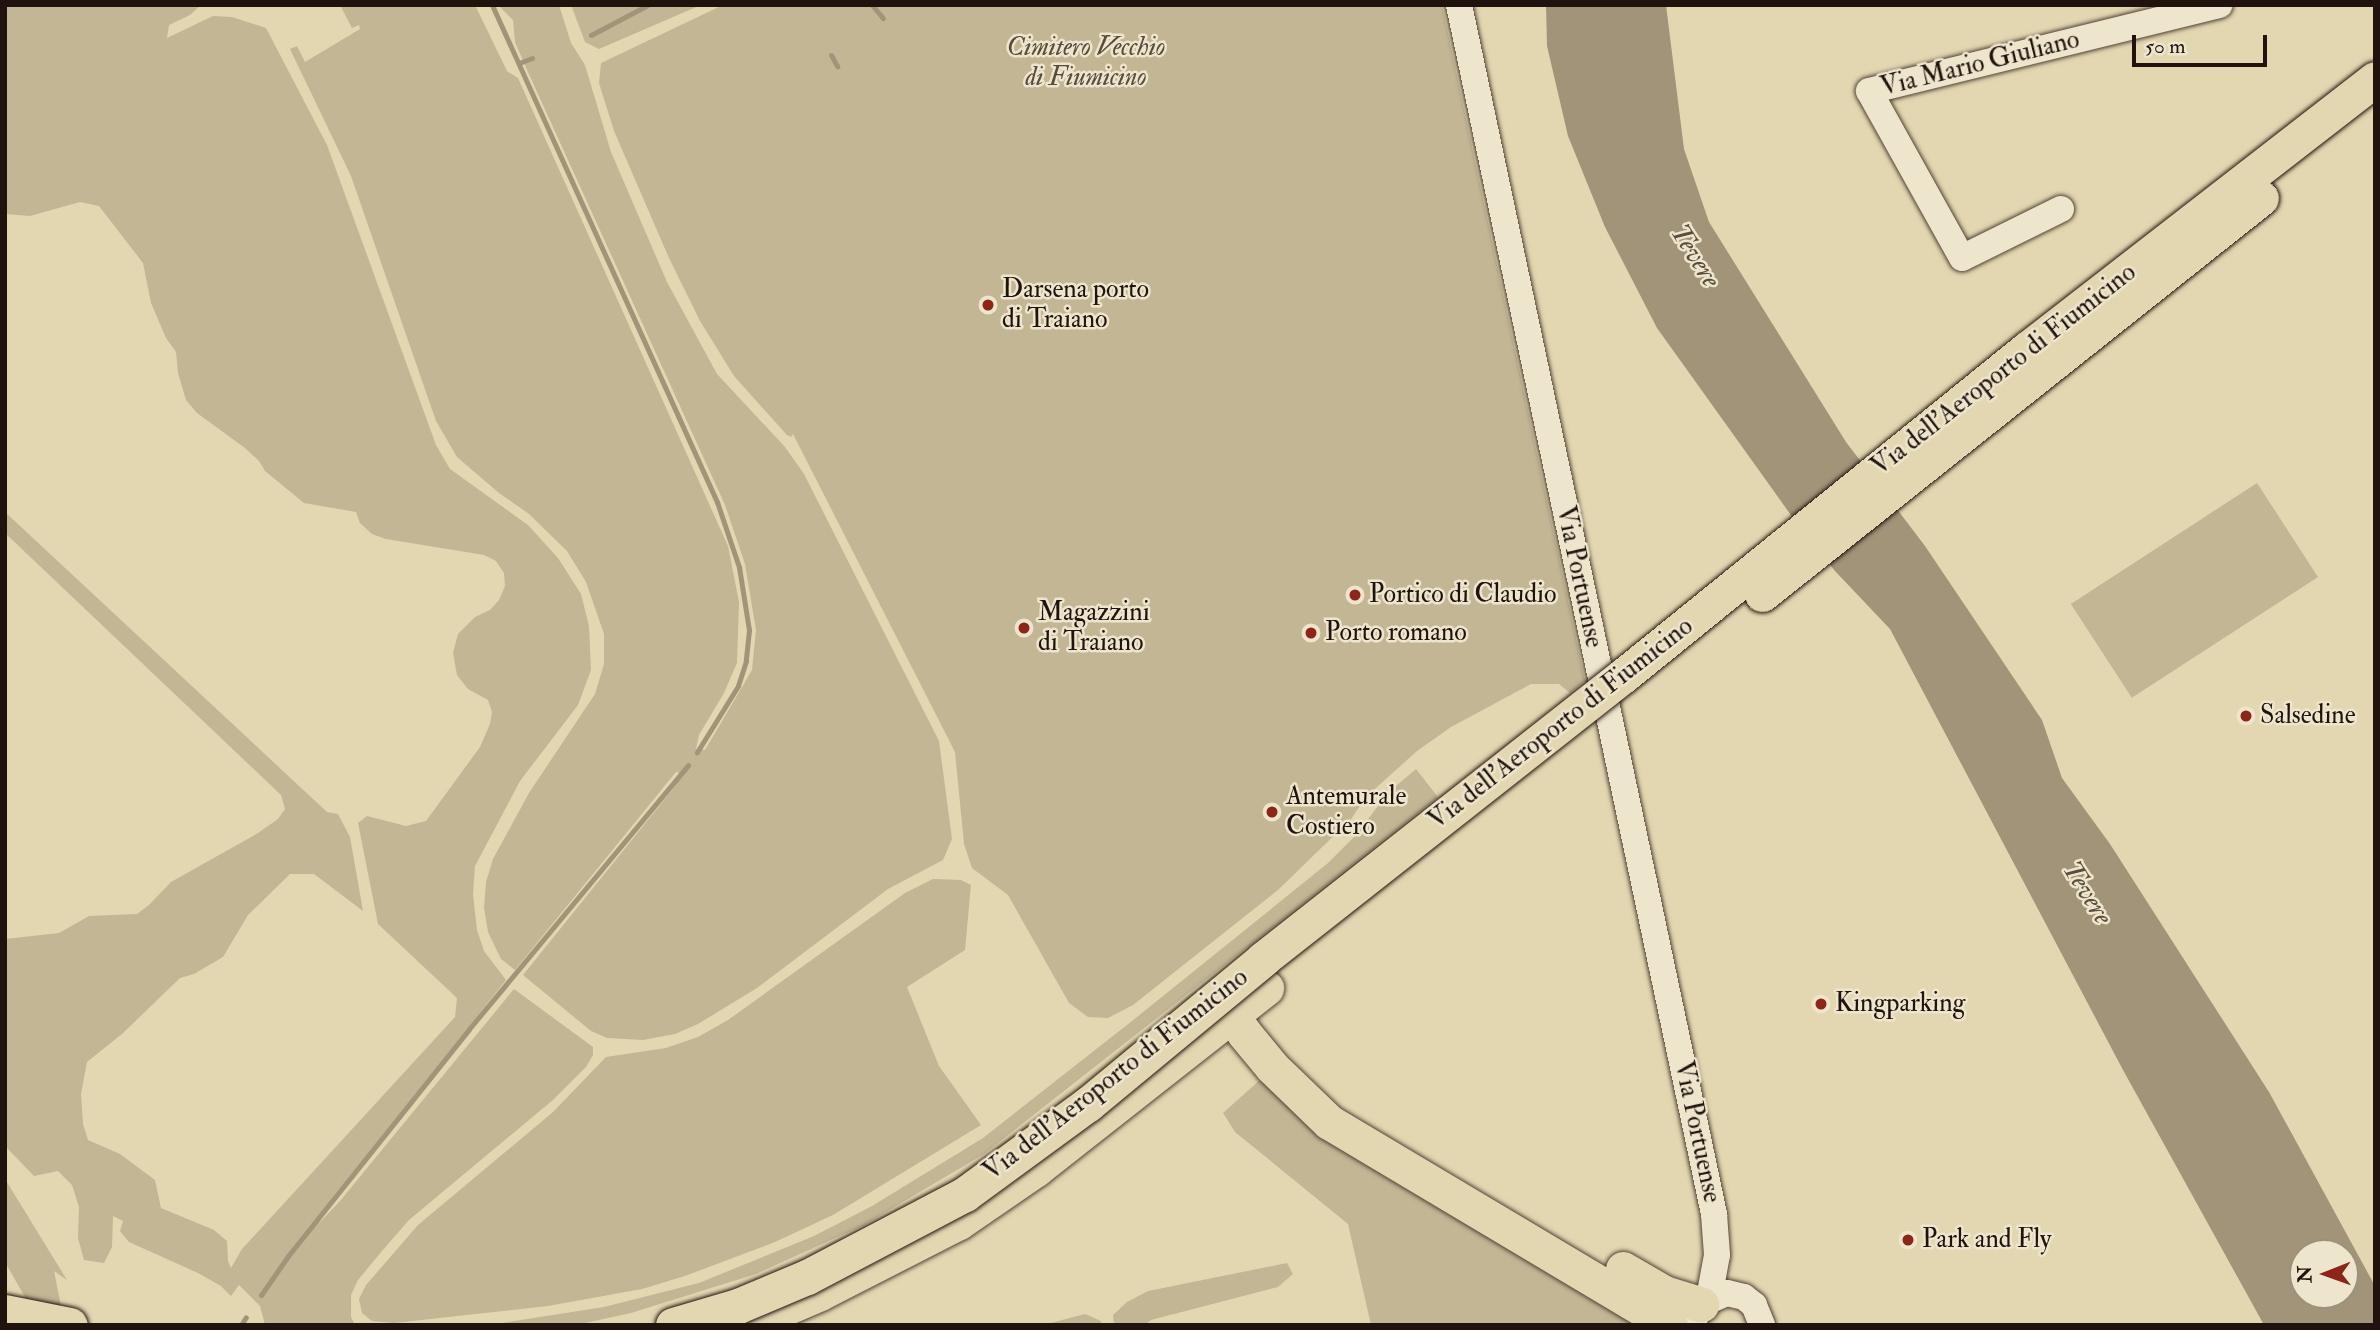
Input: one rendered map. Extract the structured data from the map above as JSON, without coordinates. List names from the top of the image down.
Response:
{
  "streets": {
    "main road": ["Via dell'Aeroporto di Fiumicino"],
    "street": ["Via Mario Giuliano", "Via Portuense"]
  },
  "water": ["Tevere"],
  "parks": ["Cimitero Vecchio di Fiumicino"],
  "places": [
    "Darsena porto di Traiano",
    "Portico di Claudio",
    "Magazzini di Traiano",
    "Porto romano",
    "Salsedine",
    "Antemurale Costiero",
    "Kingparking",
    "Park and Fly"
  ],
  "scale_bar": "50 m",
  "north": "left"
}
